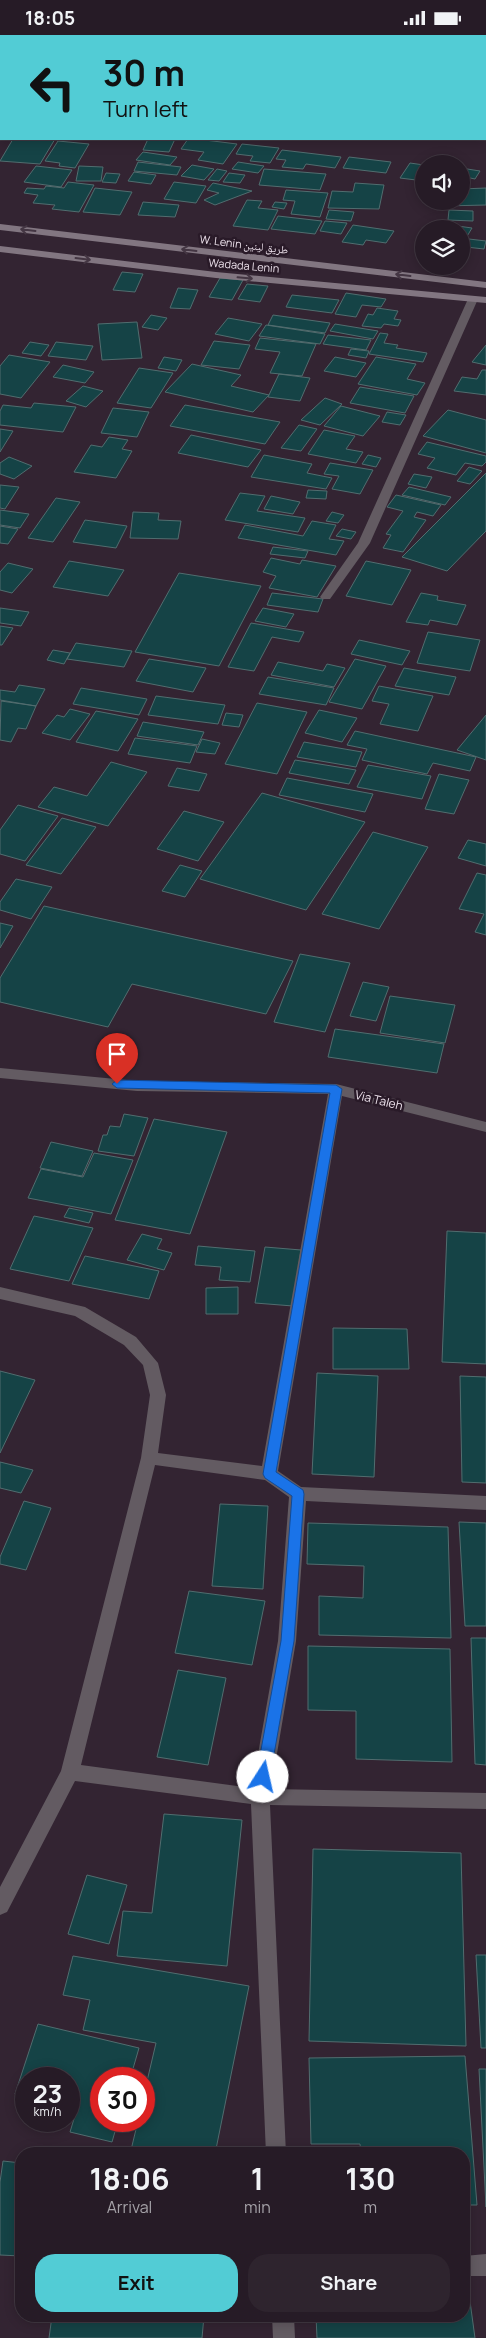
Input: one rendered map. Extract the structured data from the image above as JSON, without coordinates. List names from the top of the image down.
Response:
{
  "streets": {
    "main road": ["W. Lenin طريق لينين", "Wadada Lenin"],
    "street": ["Via Taleh"]
  },
  "one_way": ["W. Lenin طريق لينين", "Wadada Lenin"],
  "page": {
    "status": "18:05",
    "turn": ["30 m", "Turn left"],
    "speed": "23 km/h",
    "limit": "30",
    "eta": [
      "18:06",
      "Arrival",
      "1",
      "min",
      "130",
      "m"
    ],
    "buttons": ["Exit", "Share"]
  }
}
